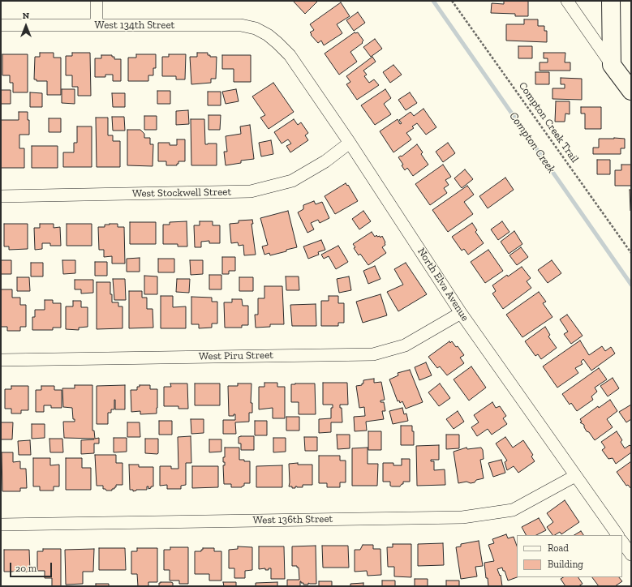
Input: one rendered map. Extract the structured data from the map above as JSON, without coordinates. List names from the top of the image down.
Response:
{
  "streets": {
    "street": [
      "West 134th Street",
      "West Stockwell Street",
      "North Elva Avenue",
      "West Piru Street",
      "West 136th Street"
    ],
    "path": ["Compton Creek Trail"]
  },
  "crossings": [
    ["West 134th Street", "North Elva Avenue"],
    ["West Stockwell Street", "North Elva Avenue"],
    ["North Elva Avenue", "West Piru Street"],
    ["North Elva Avenue", "West 136th Street"]
  ],
  "water": ["Compton Creek"],
  "legend": ["Road", "Building"],
  "scale_bar": "20 m",
  "north": "top"
}
